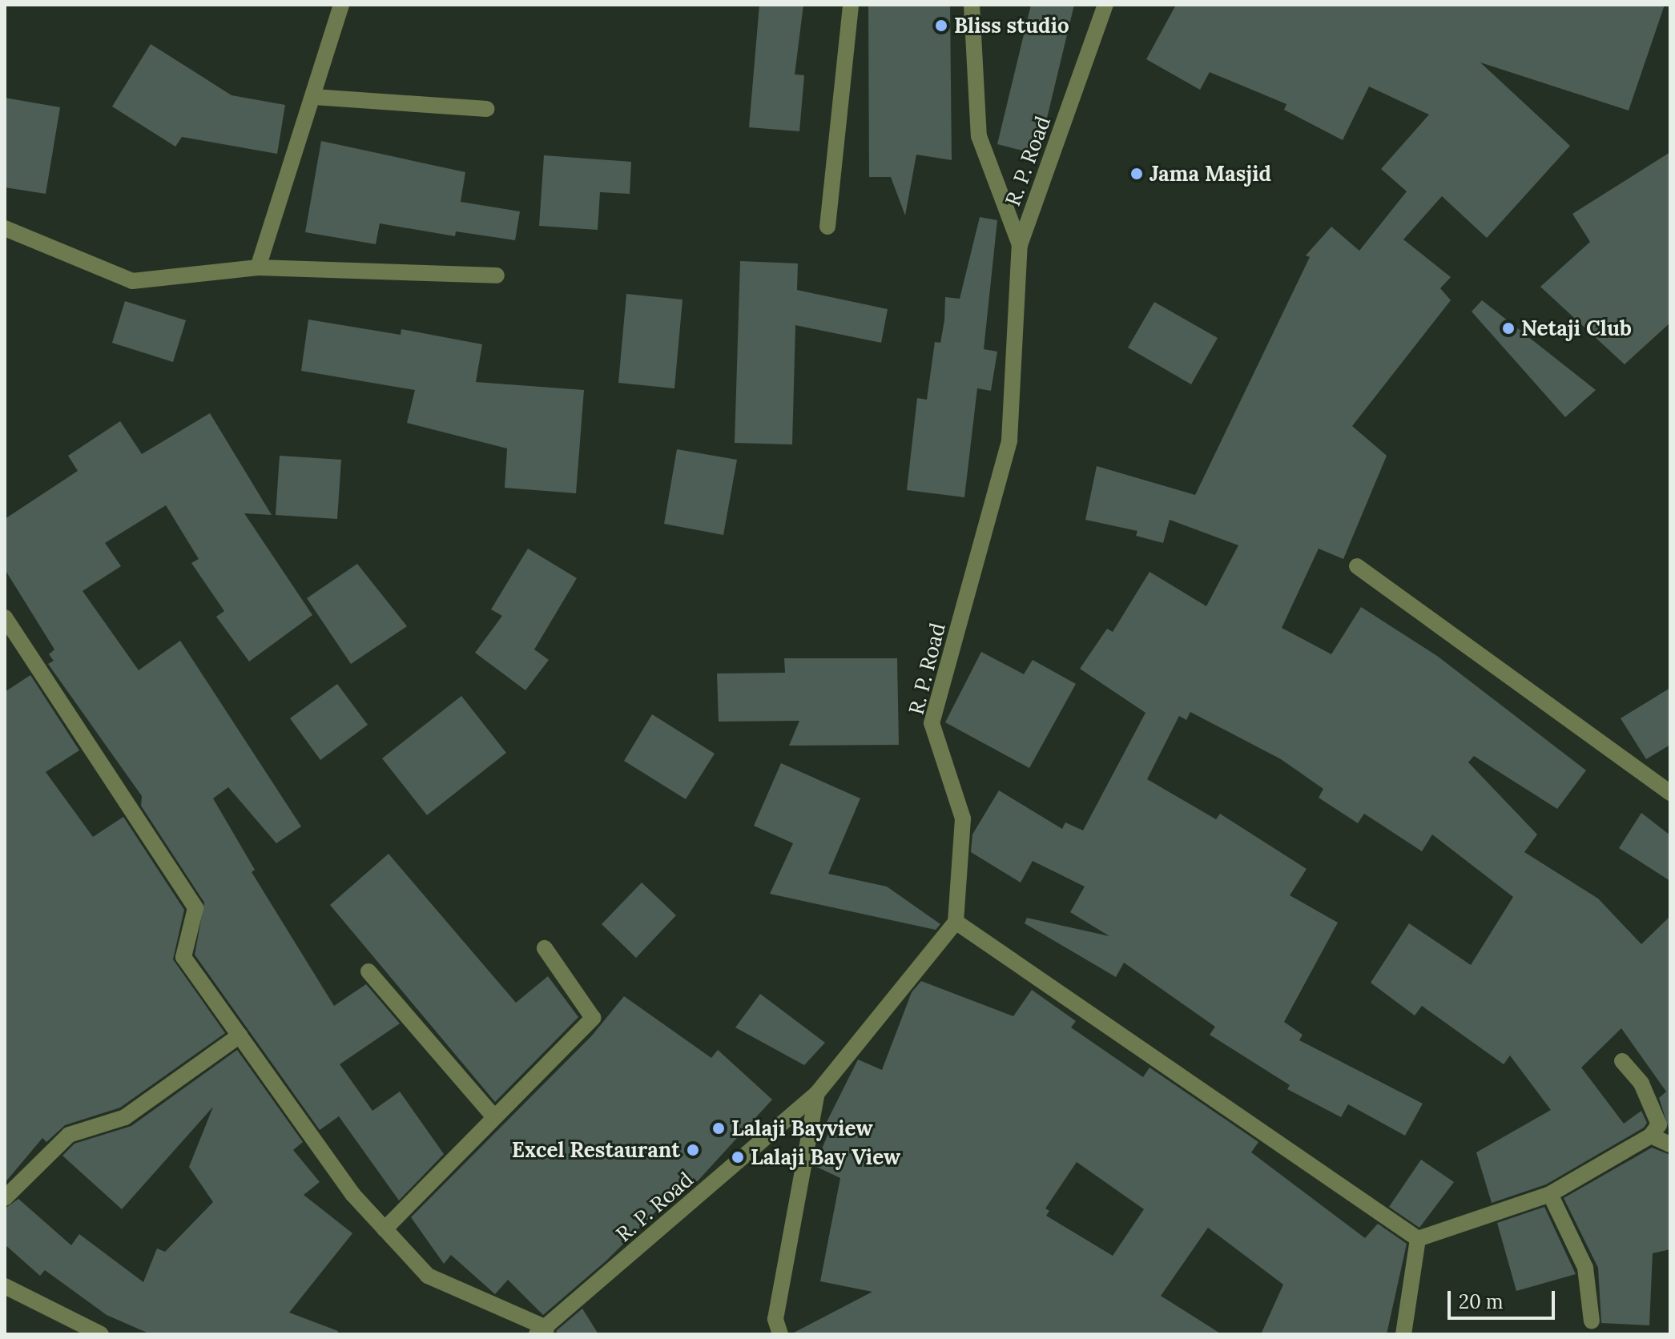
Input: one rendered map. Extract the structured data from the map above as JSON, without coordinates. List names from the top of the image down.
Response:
{
  "streets": {
    "street": ["R. P. Road"]
  },
  "places": [
    "Bliss studio",
    "Jama Masjid",
    "Netaji Club",
    "Lalaji Bayview",
    "Excel Restaurant",
    "Lalaji Bay View"
  ],
  "scale_bar": "20 m"
}
